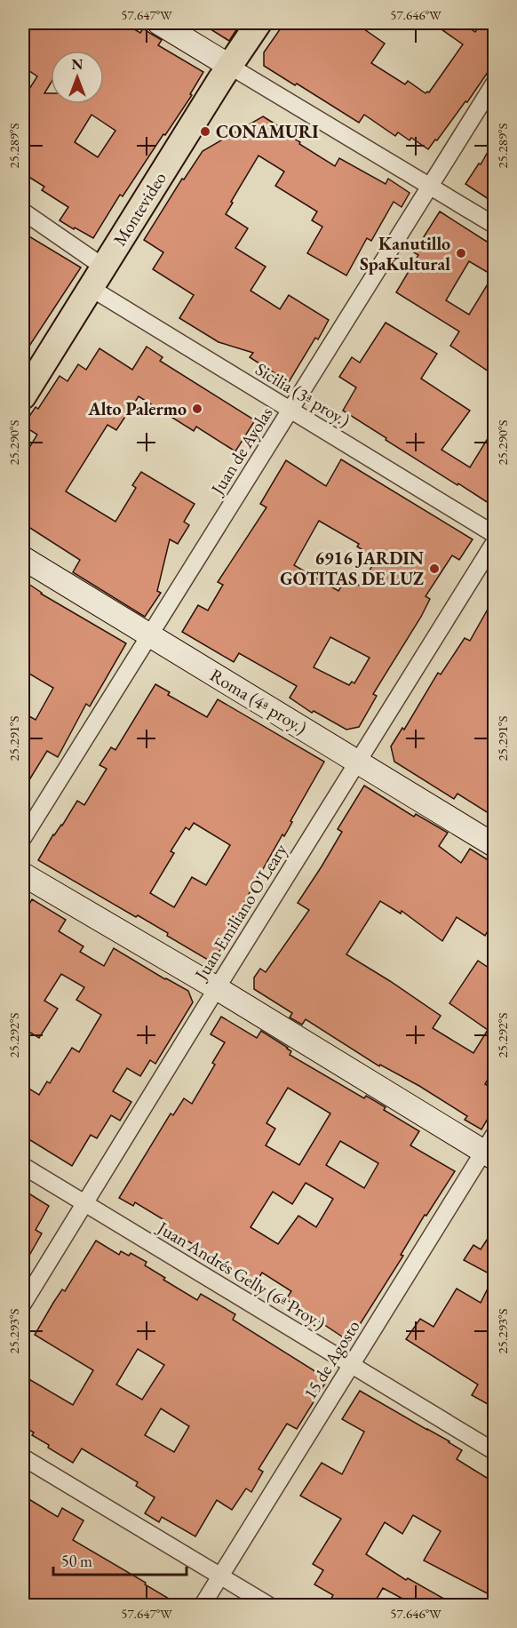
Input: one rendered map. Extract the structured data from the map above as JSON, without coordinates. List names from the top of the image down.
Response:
{
  "streets": {
    "main road": ["Montevideo", "Roma (4ª proy.)"],
    "street": [
      "Sicilia (3ª proy.)",
      "Juan de Ayolas",
      "Juan Emiliano O'Leary",
      "Juan Andrés Gelly (6ª Proy.)",
      "15 de Agosto"
    ]
  },
  "crossings": [
    ["Montevideo", "Sicilia (3ª proy.)"],
    ["Sicilia (3ª proy.)", "Juan de Ayolas"],
    ["Juan de Ayolas", "Roma (4ª proy.)"],
    ["Roma (4ª proy.)", "Juan Emiliano O'Leary"],
    ["Juan Emiliano O'Leary", "Juan Andrés Gelly (6ª Proy.)"],
    ["Juan Andrés Gelly (6ª Proy.)", "15 de Agosto"]
  ],
  "places": [
    "CONAMURI",
    "Kanutillo SpaKultural",
    "Alto Palermo",
    "6916 JARDIN GOTITAS DE LUZ"
  ],
  "scale_bar": "50 m",
  "north": "top",
  "coordinates": [
    "57.647°W",
    "57.646°W",
    "25.289°S",
    "25.290°S",
    "25.291°S",
    "25.292°S",
    "25.293°S"
  ]
}
